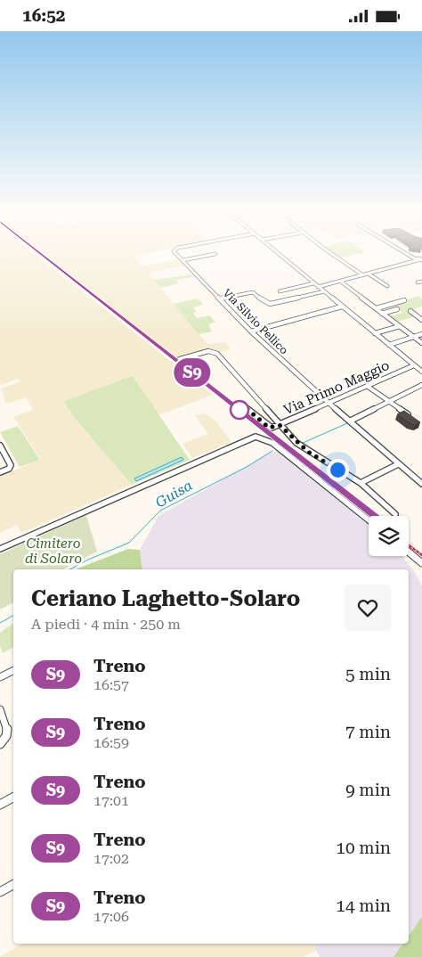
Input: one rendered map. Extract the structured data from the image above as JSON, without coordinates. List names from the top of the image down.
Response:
{
  "streets": {
    "street": ["Via Silvio Pellico", "Via Primo Maggio"]
  },
  "crossings": [
    ["Via Silvio Pellico", "Via Primo Maggio"]
  ],
  "water": ["Guisa"],
  "parks": ["Cimitero di Solaro"],
  "page": {
    "status": "16:52",
    "on_map": "S9",
    "heading": ["Ceriano Laghetto-Solaro", "A piedi · 4 min · 250 m"],
    "list": [
      {
        "mark": "S9",
        "name": "Treno",
        "note": "16:57",
        "value": "5 min"
      },
      {
        "mark": "S9",
        "name": "Treno",
        "note": "16:59",
        "value": "7 min"
      },
      {
        "mark": "S9",
        "name": "Treno",
        "note": "17:01",
        "value": "9 min"
      },
      {
        "mark": "S9",
        "name": "Treno",
        "note": "17:02",
        "value": "10 min"
      },
      {
        "mark": "S9",
        "name": "Treno",
        "note": "17:06",
        "value": "14 min"
      }
    ]
  }
}
